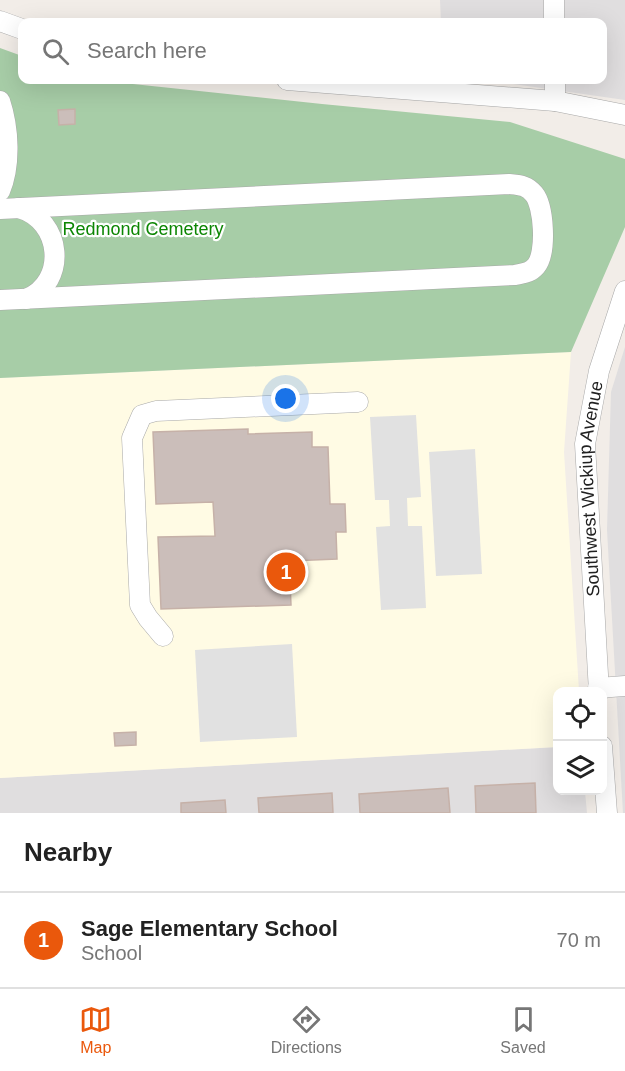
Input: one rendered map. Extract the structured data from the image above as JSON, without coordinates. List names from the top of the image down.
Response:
{
  "streets": {
    "street": ["Southwest Wickiup Avenue"]
  },
  "parks": ["Redmond Cemetery"],
  "page": {
    "search": "Search here",
    "pins": "1",
    "heading": "Nearby",
    "list": [
      {
        "mark": "1",
        "name": "Sage Elementary School",
        "note": "School",
        "value": "70 m"
      }
    ],
    "nav": ["Map", "Directions", "Saved"]
  }
}
